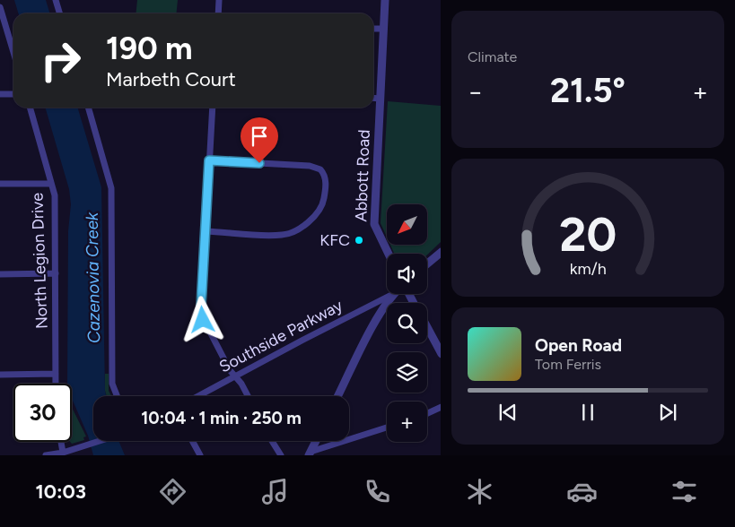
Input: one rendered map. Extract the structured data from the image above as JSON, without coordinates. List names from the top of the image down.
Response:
{
  "streets": {
    "street": ["Abbott Road", "North Legion Drive", "Southside Parkway"]
  },
  "water": ["Cazenovia Creek"],
  "places": ["KFC"],
  "north": "bottom left",
  "page": {
    "tile": "Climate",
    "turn": ["190 m", "Marbeth Court"],
    "heat": ["−", "21.5°", "+"],
    "map_buttons": "+",
    "song": ["Open Road", "Tom Ferris"],
    "limit": "30",
    "trip": "10:04 · 1 min · 250 m",
    "tabs": "10:03",
    "gauge": ["20", "km/h"]
  }
}
